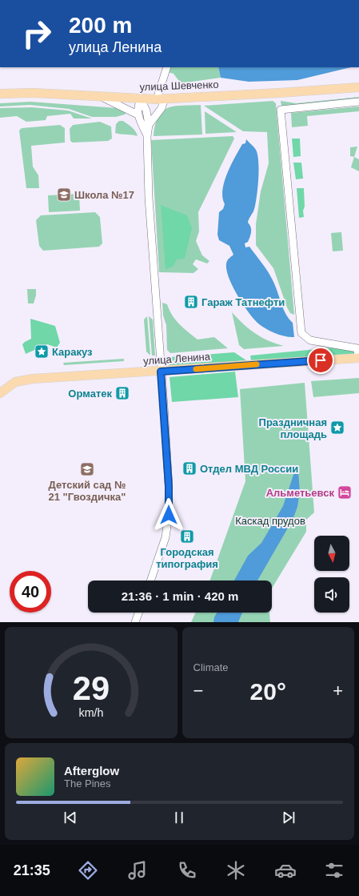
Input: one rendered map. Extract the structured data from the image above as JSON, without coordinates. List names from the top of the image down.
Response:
{
  "streets": {
    "main road": ["улица Шевченко", "улица Ленина"]
  },
  "parks": ["Каскад прудов"],
  "places": {
    "school or university": ["Школа №17", "Детский сад № 21 \"Гвоздичка\""],
    "building": [
      "Гараж Татнефти",
      "Орматек",
      "Отдел МВД России",
      "Городская типография"
    ],
    "place": ["Каракуз", "Праздничная площадь"],
    "hotel": ["Альметьевск"]
  },
  "north": "bottom",
  "page": {
    "turn": ["200 m", "улица Ленина"],
    "limit": "40",
    "trip": "21:36 · 1 min · 420 m",
    "tile": "Climate",
    "heat": ["−", "20°", "+"],
    "song": ["Afterglow", "The Pines"],
    "tabs": "21:35",
    "gauge": ["29", "km/h"]
  }
}
